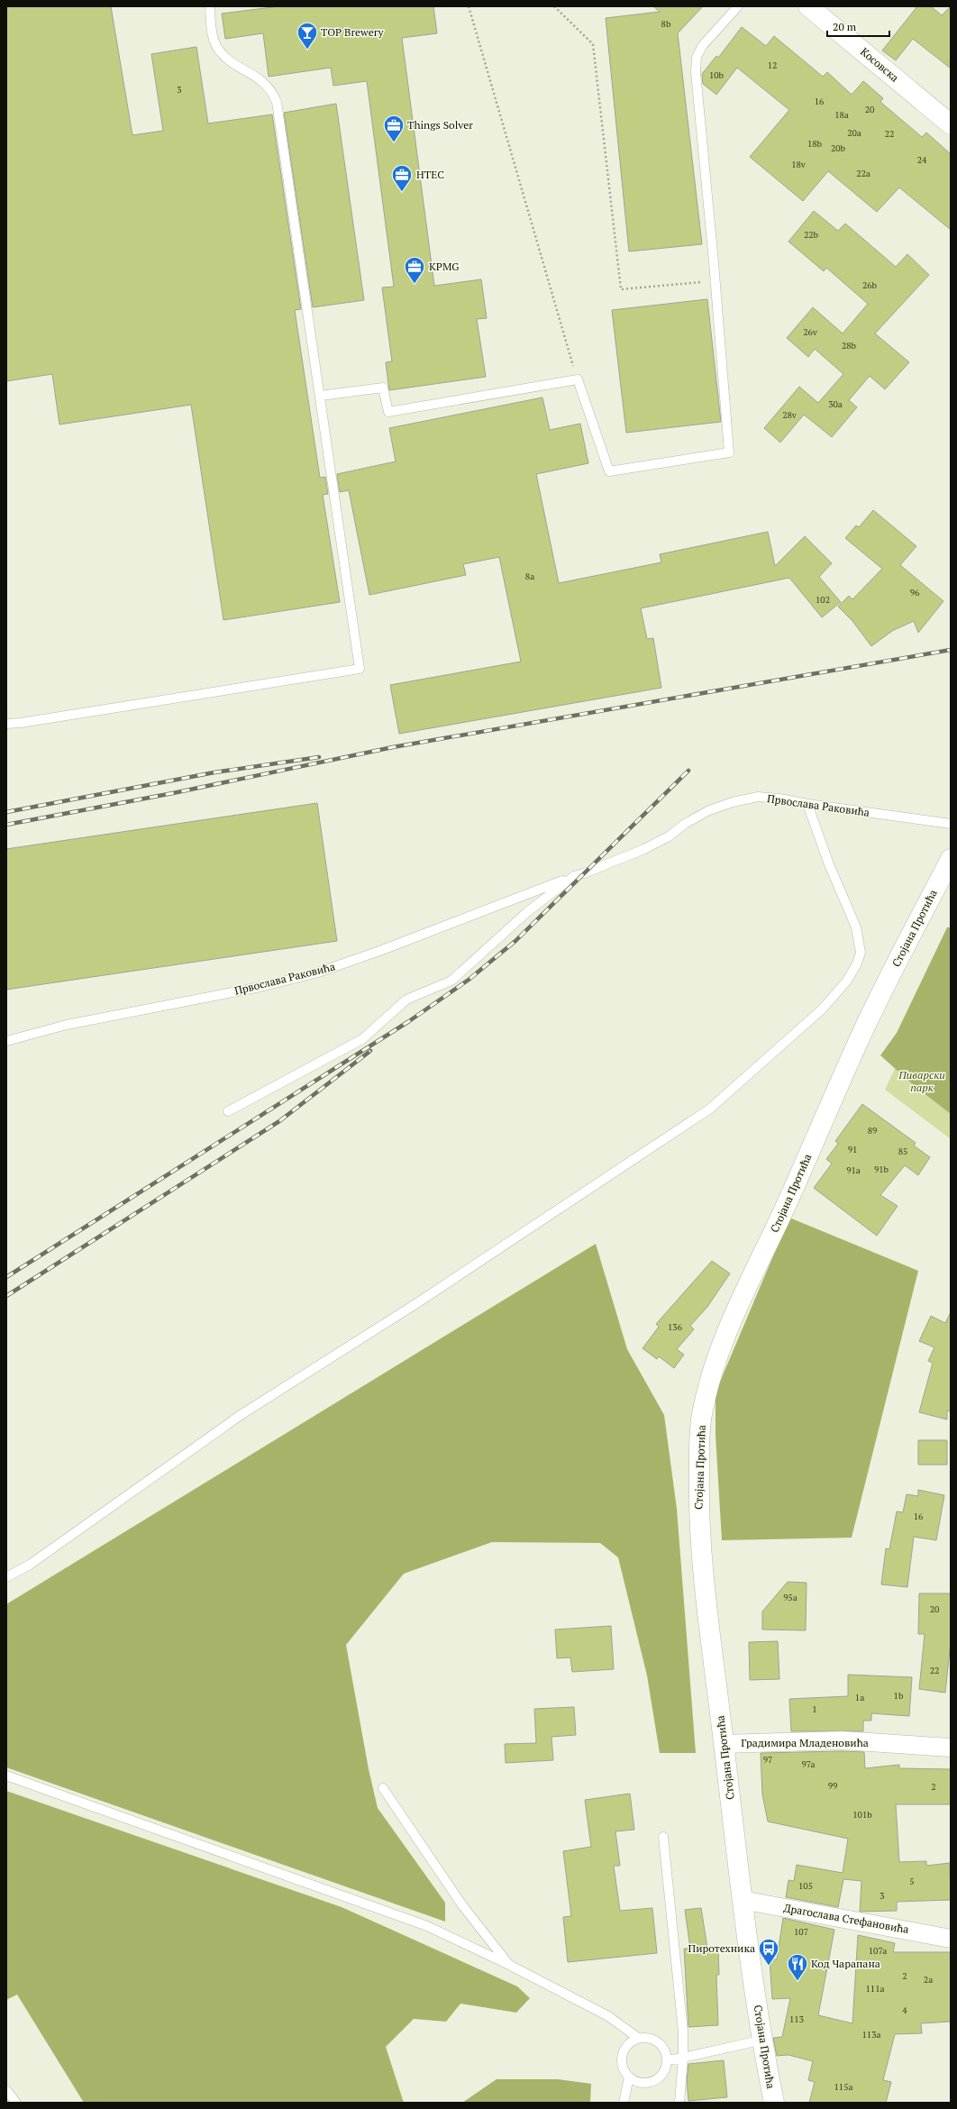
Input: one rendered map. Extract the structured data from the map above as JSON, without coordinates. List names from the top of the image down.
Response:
{
  "streets": {
    "main road": ["Косовска", "Стојана Протића"],
    "street": ["Градимира Младеновића", "Драгослава Стефановића"],
    "lane": ["Првослава Раковића"]
  },
  "crossings": [
    ["Стојана Протића", "Градимира Младеновића"],
    ["Стојана Протића", "Драгослава Стефановића"]
  ],
  "parks": ["Пиварски парк"],
  "places": {
    "bar": ["TOP Brewery"],
    "office": ["Things Solver", "HTEC", "KPMG"],
    "bus stop": ["Пиротехника"],
    "restaurant": ["Код Чарапана"]
  },
  "house_numbers": [
    "8b",
    "12",
    "10b",
    "3",
    "16",
    "20",
    "18a",
    "20a",
    "22",
    "18b",
    "20b",
    "24",
    "18v",
    "22a",
    "22b",
    "26b",
    "26v",
    "28b",
    "30a",
    "28v",
    "8a",
    "96",
    "102",
    "89",
    "91",
    "85",
    "91b",
    "91a",
    "136",
    "16",
    "95a",
    "20",
    "22",
    "1b",
    "1a",
    "1",
    "97",
    "97a",
    "99",
    "2",
    "101b",
    "5",
    "105",
    "3",
    "107",
    "107a",
    "2",
    "2a",
    "111a",
    "4",
    "113",
    "113a",
    "115a"
  ],
  "scale_bar": "20 m"
}
